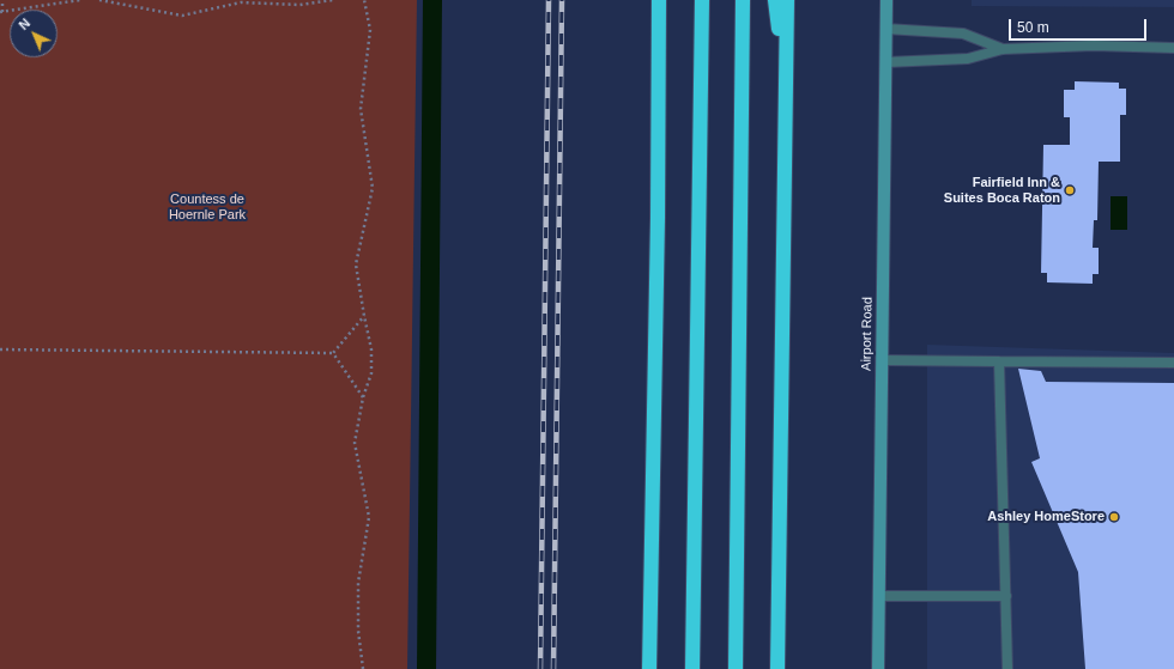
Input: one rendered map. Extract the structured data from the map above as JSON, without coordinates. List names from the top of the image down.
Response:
{
  "streets": {
    "street": ["Airport Road"]
  },
  "parks": ["Countess de Hoernle Park"],
  "places": ["Fairfield Inn & Suites Boca Raton", "Ashley HomeStore"],
  "scale_bar": "50 m",
  "north": "top left"
}
